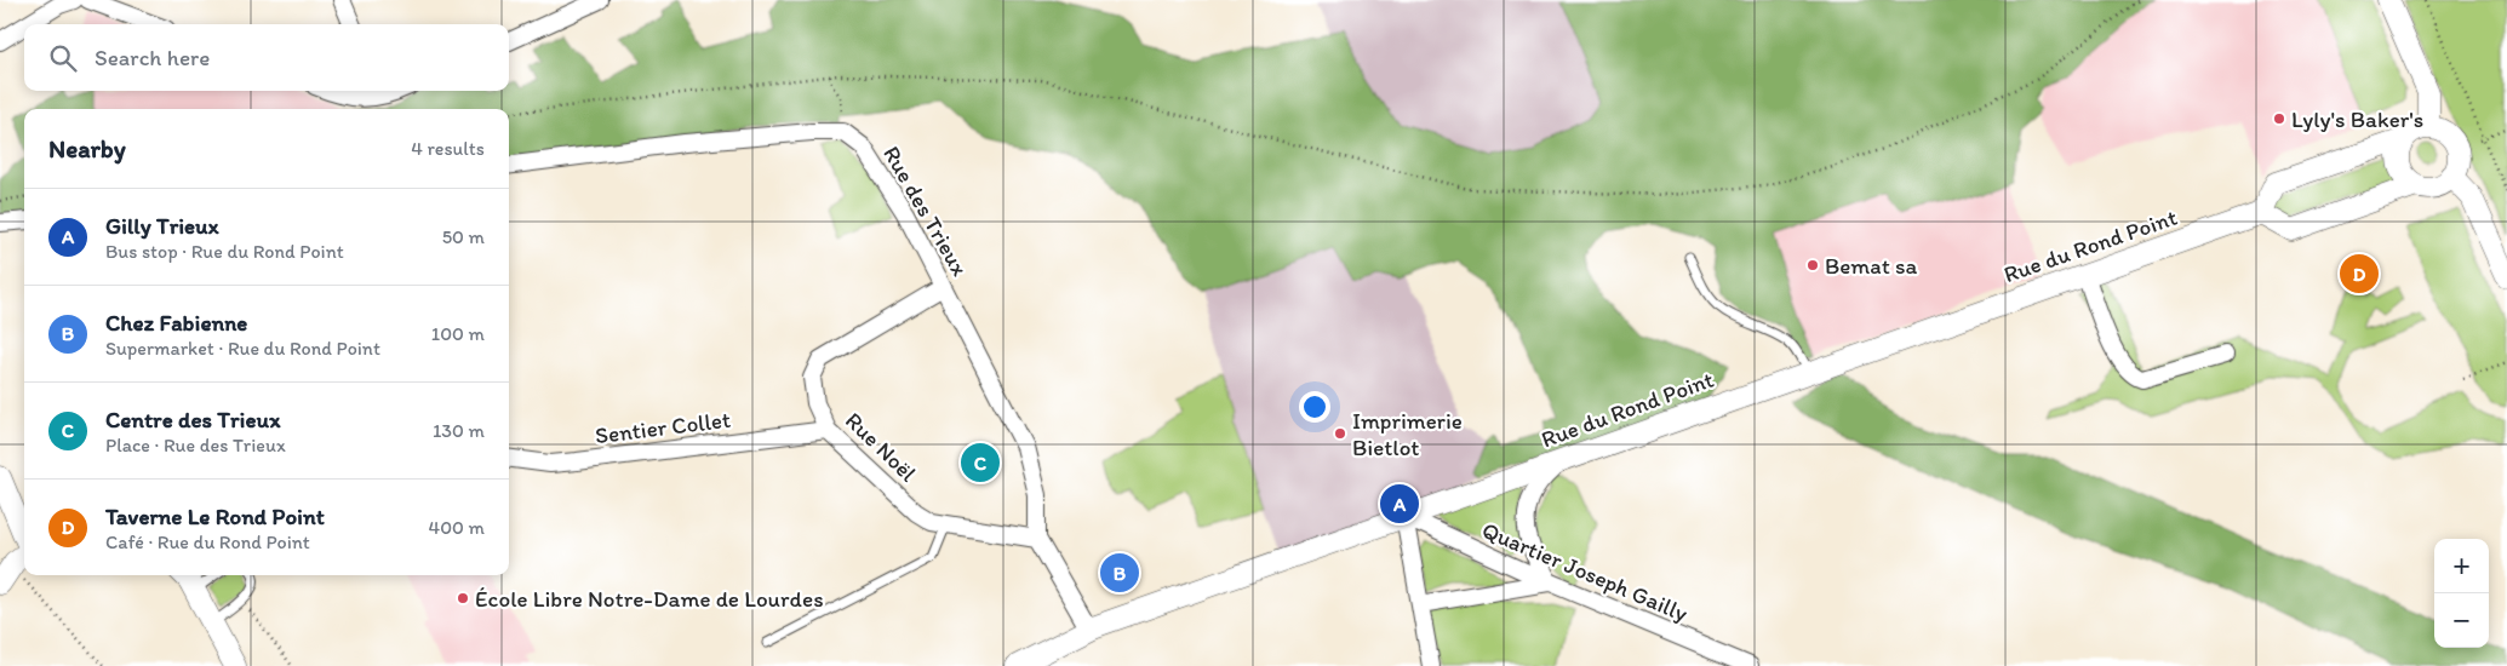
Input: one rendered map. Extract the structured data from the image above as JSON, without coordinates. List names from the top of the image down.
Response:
{
  "streets": {
    "street": [
      "Rue des Trieux",
      "Rue du Rond Point",
      "Sentier Collet",
      "Rue Noël",
      "Quartier Joseph Gailly"
    ]
  },
  "crossings": [
    ["Rue des Trieux", "Rue du Rond Point"],
    ["Rue des Trieux", "Rue Noël"],
    ["Rue du Rond Point", "Quartier Joseph Gailly"],
    ["Sentier Collet", "Rue Noël"]
  ],
  "places": [
    "Lyly's Baker's",
    "Bemat sa",
    "Imprimerie Bietlot",
    "École Libre Notre-Dame de Lourdes"
  ],
  "page": {
    "search": "Search here",
    "heading": ["Nearby", "4 results"],
    "list": [
      {
        "mark": "A",
        "name": "Gilly Trieux",
        "note": "Bus stop · Rue du Rond Point",
        "value": "50 m"
      },
      {
        "mark": "B",
        "name": "Chez Fabienne",
        "note": "Supermarket · Rue du Rond Point",
        "value": "100 m"
      },
      {
        "mark": "C",
        "name": "Centre des Trieux",
        "note": "Place · Rue des Trieux",
        "value": "130 m"
      },
      {
        "mark": "D",
        "name": "Taverne Le Rond Point",
        "note": "Café · Rue du Rond Point",
        "value": "400 m"
      }
    ],
    "pins": [
      "D",
      "C",
      "A",
      "B"
    ],
    "map_buttons": ["+", "−"]
  }
}
